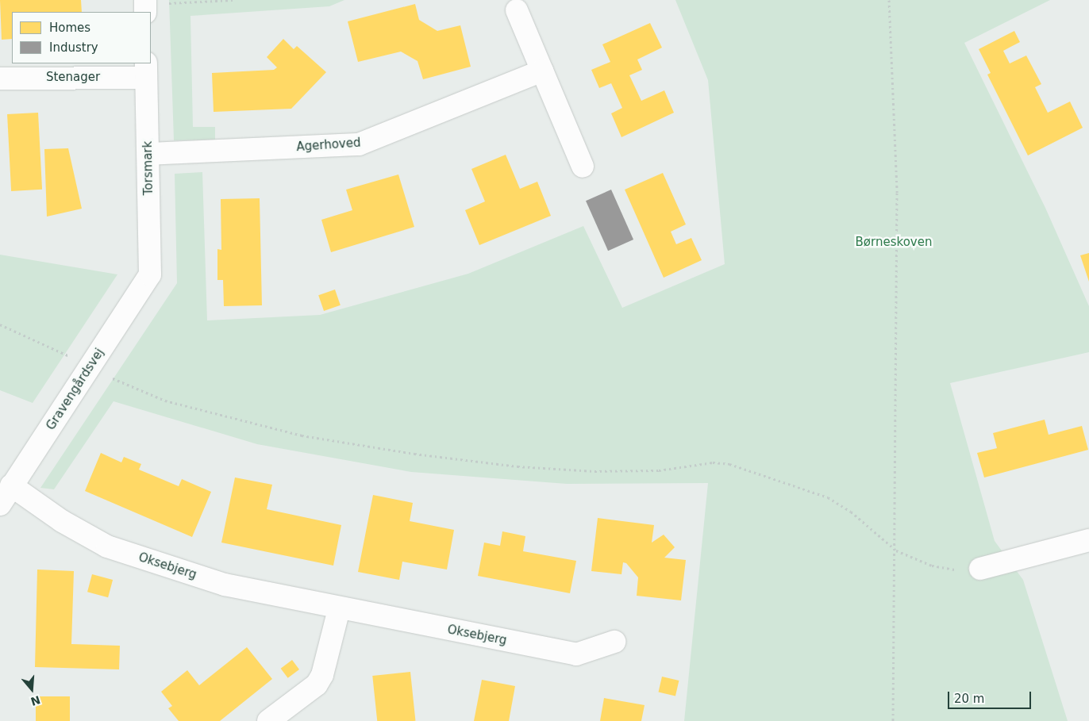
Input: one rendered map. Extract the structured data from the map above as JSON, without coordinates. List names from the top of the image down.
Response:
{
  "streets": {
    "street": [
      "Stenager",
      "Agerhoved",
      "Torsmark",
      "Gravengårdsvej",
      "Oksebjerg"
    ]
  },
  "crossings": [
    ["Stenager", "Torsmark"],
    ["Agerhoved", "Torsmark"],
    ["Torsmark", "Gravengårdsvej"],
    ["Gravengårdsvej", "Oksebjerg"]
  ],
  "parks": ["Børneskoven"],
  "legend": ["Homes", "Industry"],
  "scale_bar": "20 m",
  "north": "bottom"
}
